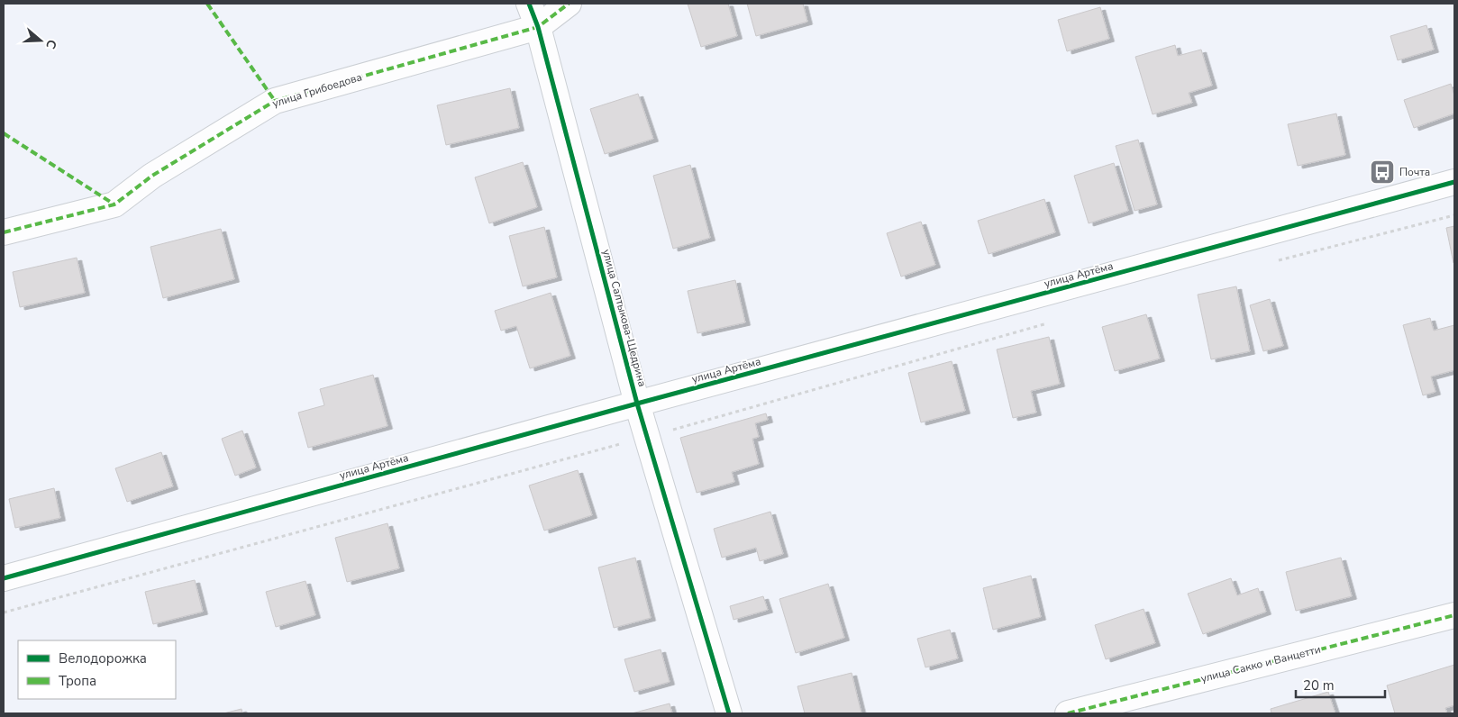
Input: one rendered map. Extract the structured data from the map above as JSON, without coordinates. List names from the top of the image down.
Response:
{
  "streets": {
    "street": [
      "улица Грибоедова",
      "улица Артёма",
      "улица Салтыкова-Щедрина",
      "улица Сакко и Ванцетти"
    ]
  },
  "crossings": [
    ["улица Грибоедова", "улица Салтыкова-Щедрина"],
    ["улица Артёма", "улица Салтыкова-Щедрина"]
  ],
  "places": {
    "bus stop": ["Почта"]
  },
  "legend": ["Велодорожка", "Тропа"],
  "scale_bar": "20 m",
  "north": "right"
}
